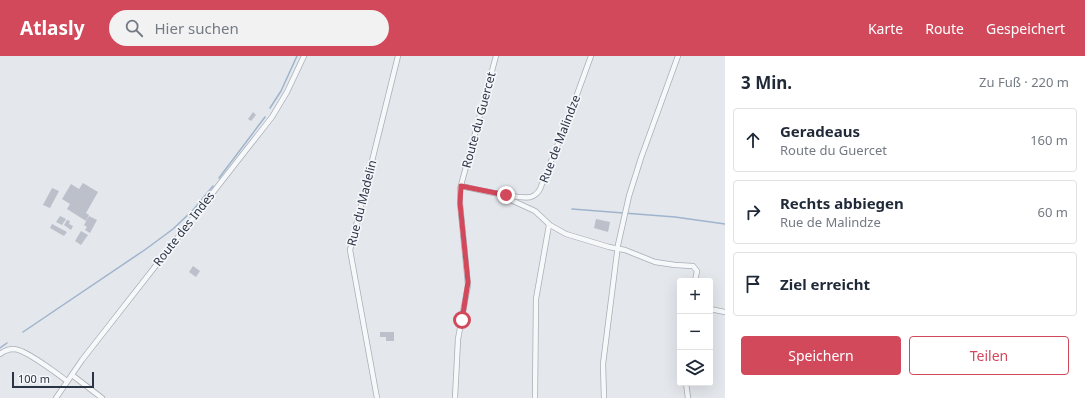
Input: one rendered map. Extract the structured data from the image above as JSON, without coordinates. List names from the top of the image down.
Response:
{
  "streets": {
    "street": [
      "Route du Guercet",
      "Rue de Malindze",
      "Rue du Madelin",
      "Route des Indes"
    ]
  },
  "crossings": [
    ["Route du Guercet", "Rue de Malindze"]
  ],
  "scale_bar": "100 m",
  "page": {
    "header": "Atlasly",
    "search": "Hier suchen",
    "nav": ["Karte", "Route", "Gespeichert"],
    "heading": ["3 Min.", "Zu Fuß · 220 m"],
    "list": [
      ["Geradeaus", "Route du Guercet", "160 m"],
      ["Rechts abbiegen", "Rue de Malindze", "60 m"],
      "Ziel erreicht"
    ],
    "map_buttons": ["+", "−"],
    "buttons": ["Speichern", "Teilen"],
    "scale": "100 m"
  }
}
